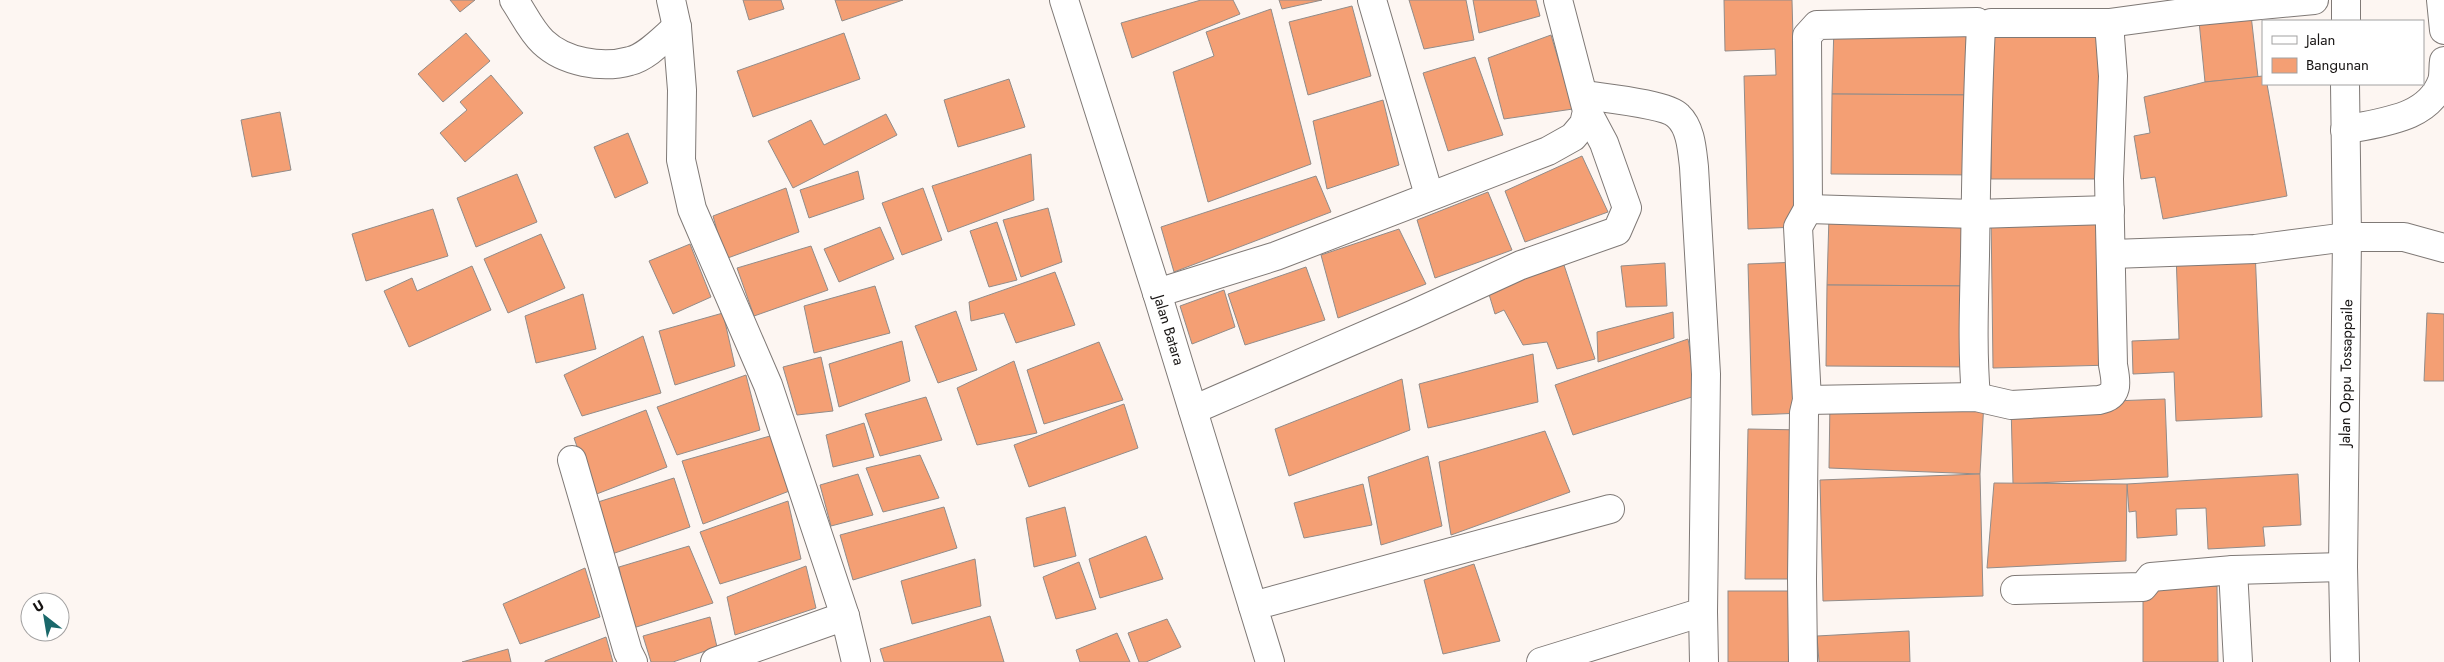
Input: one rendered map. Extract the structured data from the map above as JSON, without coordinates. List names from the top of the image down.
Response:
{
  "streets": {
    "street": ["Jalan Batara", "Jalan Oppu Tossappaile"]
  },
  "legend": ["Jalan", "Bangunan"],
  "north": "top left"
}
